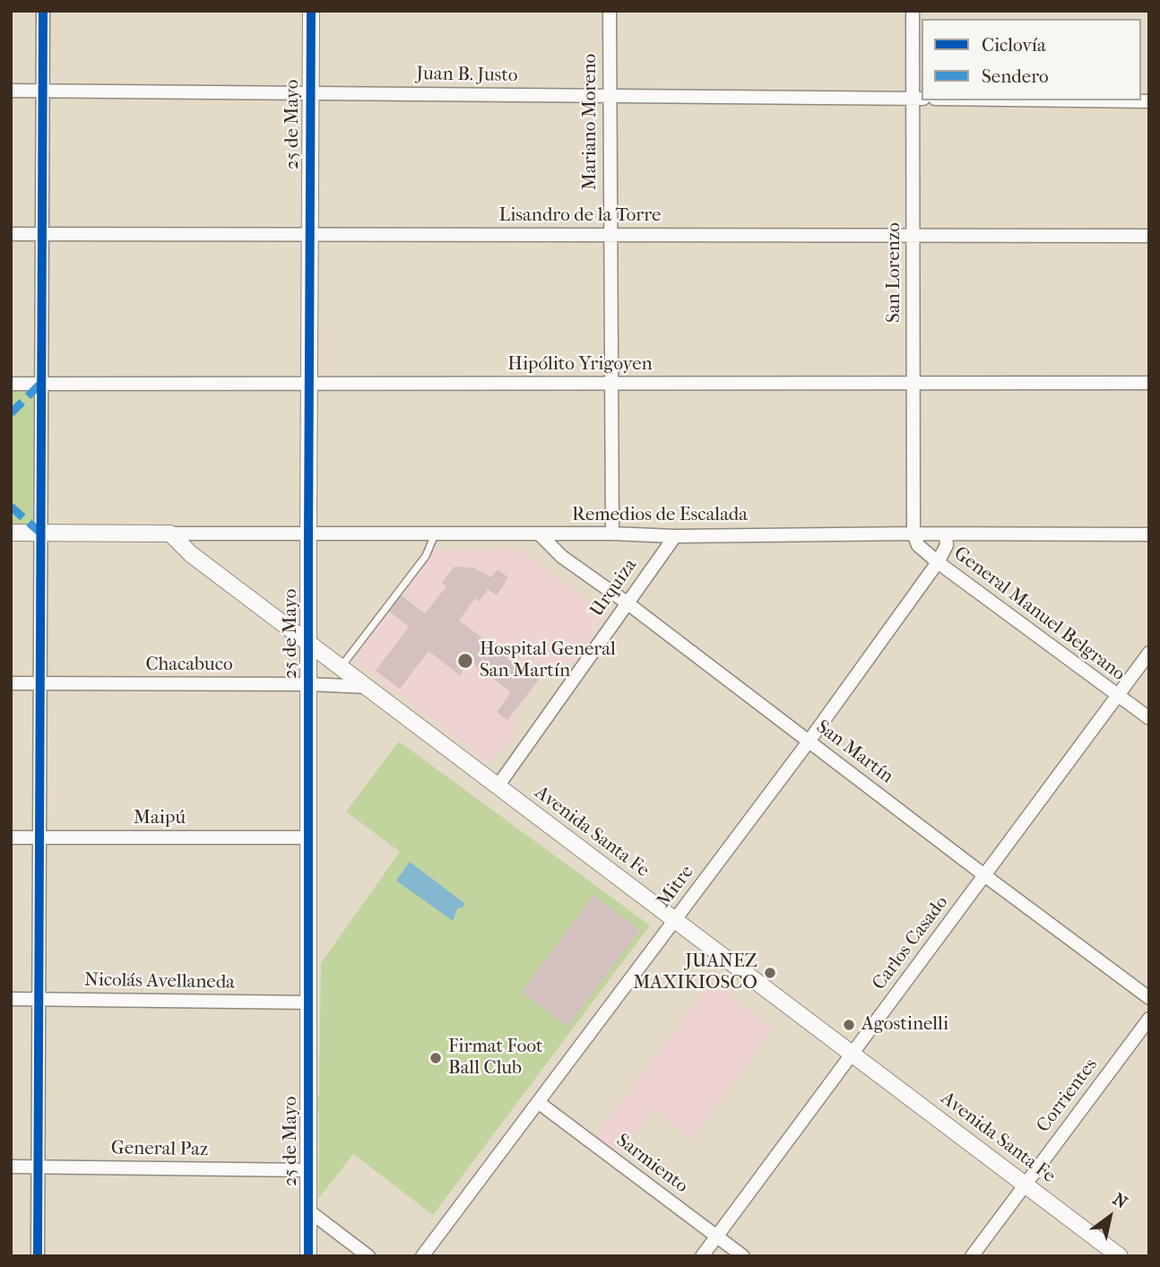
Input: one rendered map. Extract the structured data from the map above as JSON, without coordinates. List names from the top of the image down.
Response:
{
  "streets": {
    "street": [
      "Juan B. Justo",
      "Mariano Moreno",
      "25 de Mayo",
      "Lisandro de la Torre",
      "San Lorenzo",
      "Hipólito Yrigoyen",
      "Remedios de Escalada",
      "Urquiza",
      "General Manuel Belgrano",
      "Chacabuco",
      "San Martín",
      "Maipú",
      "Avenida Santa Fe",
      "Mitre",
      "Carlos Casado",
      "Nicolás Avellaneda",
      "Corrientes",
      "General Paz",
      "Sarmiento"
    ]
  },
  "crossings": [
    ["Juan B. Justo", "Mariano Moreno"],
    ["Juan B. Justo", "25 de Mayo"],
    ["Juan B. Justo", "San Lorenzo"],
    ["Mariano Moreno", "Lisandro de la Torre"],
    ["Mariano Moreno", "Hipólito Yrigoyen"],
    ["Mariano Moreno", "Remedios de Escalada"],
    ["25 de Mayo", "Lisandro de la Torre"],
    ["25 de Mayo", "Hipólito Yrigoyen"],
    ["25 de Mayo", "Remedios de Escalada"],
    ["25 de Mayo", "Chacabuco"],
    ["25 de Mayo", "Maipú"],
    ["25 de Mayo", "Avenida Santa Fe"],
    ["25 de Mayo", "Nicolás Avellaneda"],
    ["25 de Mayo", "General Paz"],
    ["Lisandro de la Torre", "San Lorenzo"],
    ["San Lorenzo", "Hipólito Yrigoyen"],
    ["San Lorenzo", "Remedios de Escalada"],
    ["San Lorenzo", "General Manuel Belgrano"],
    ["Remedios de Escalada", "Urquiza"],
    ["Remedios de Escalada", "General Manuel Belgrano"],
    ["Remedios de Escalada", "San Martín"],
    ["Remedios de Escalada", "Avenida Santa Fe"],
    ["Remedios de Escalada", "Mitre"],
    ["Urquiza", "San Martín"],
    ["Urquiza", "Avenida Santa Fe"],
    ["General Manuel Belgrano", "Mitre"],
    ["General Manuel Belgrano", "Carlos Casado"],
    ["Chacabuco", "Avenida Santa Fe"],
    ["San Martín", "Mitre"],
    ["San Martín", "Carlos Casado"],
    ["Avenida Santa Fe", "Mitre"],
    ["Avenida Santa Fe", "Carlos Casado"],
    ["Avenida Santa Fe", "Corrientes"],
    ["Mitre", "Sarmiento"],
    ["Carlos Casado", "Sarmiento"]
  ],
  "places": [
    "Hospital General San Martín",
    "JUANEZ MAXIKIOSCO",
    "Agostinelli",
    "Firmat Foot Ball Club"
  ],
  "legend": ["Ciclovía", "Sendero"],
  "north": "top right"
}
